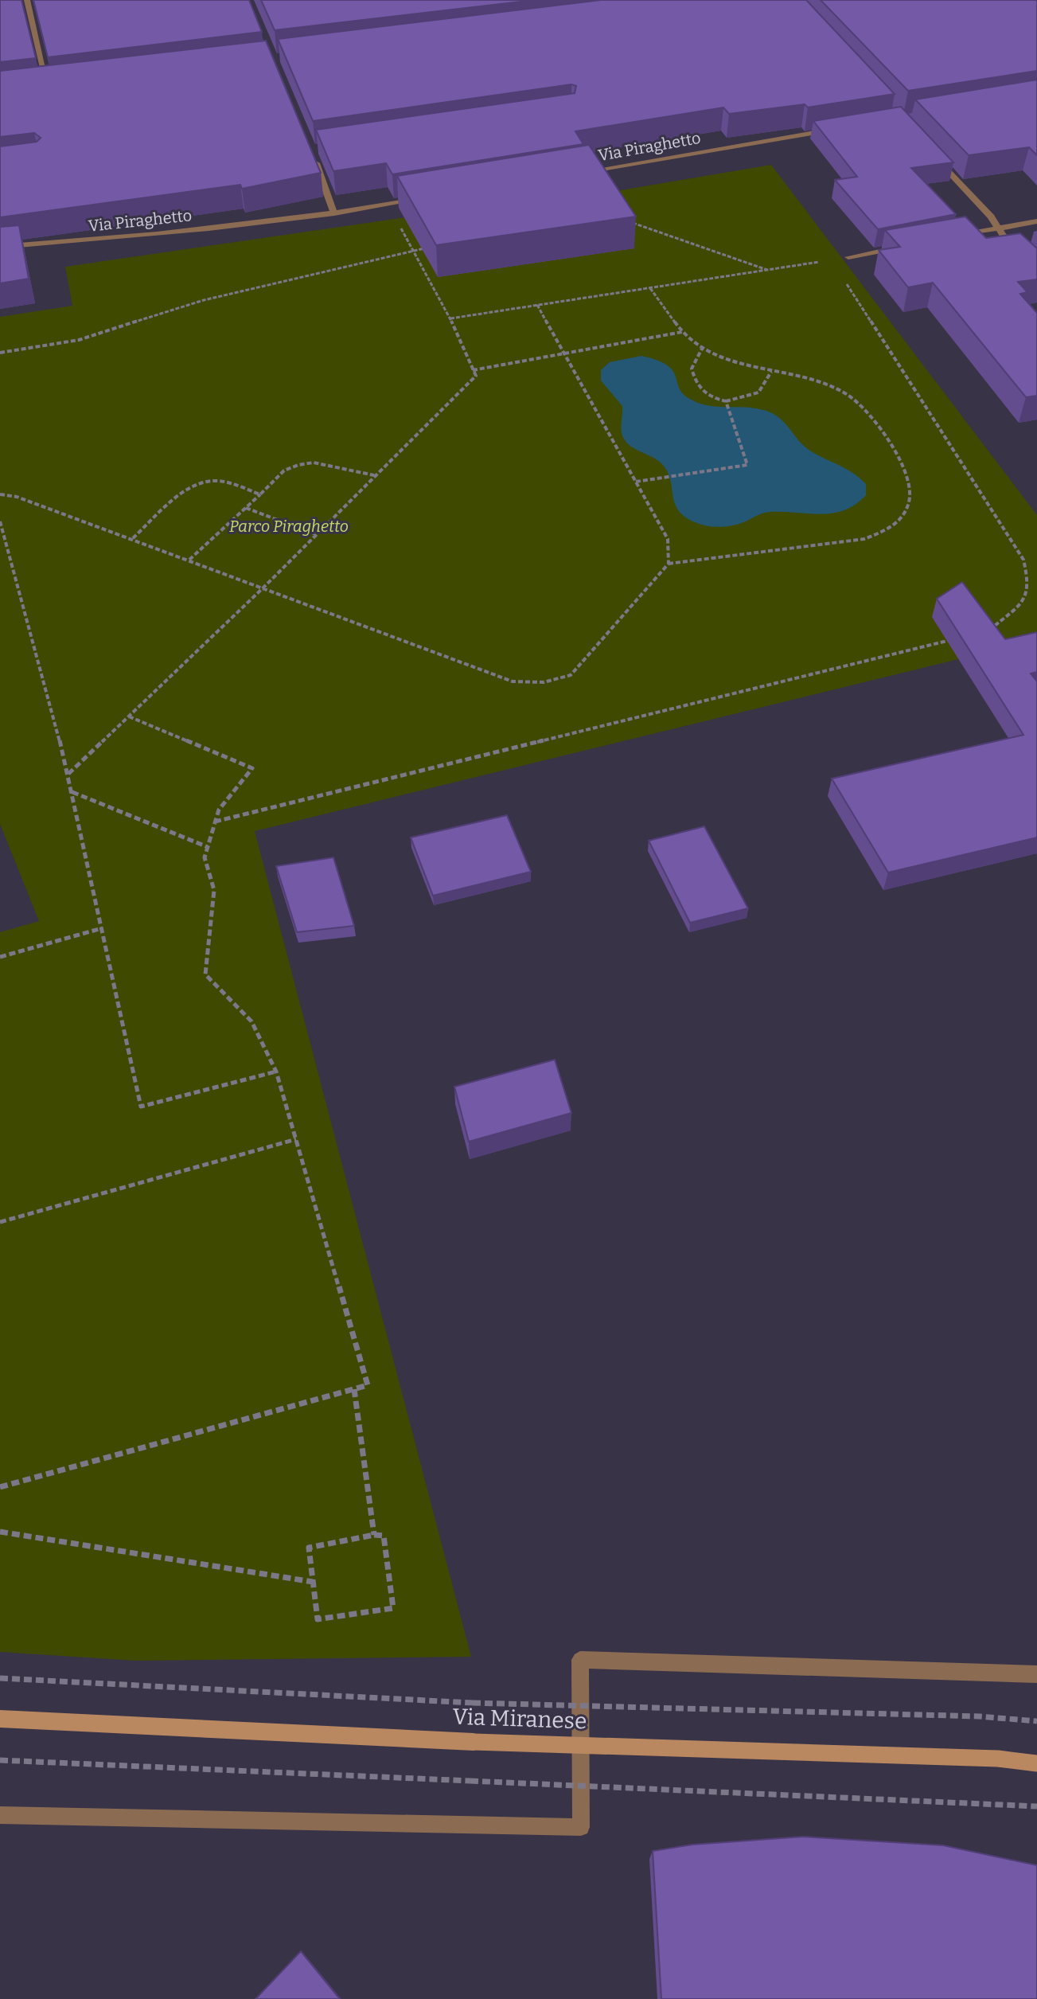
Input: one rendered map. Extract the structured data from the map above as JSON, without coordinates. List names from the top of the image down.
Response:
{
  "streets": {
    "street": ["Via Piraghetto", "Via Miranese"]
  },
  "parks": ["Parco Piraghetto"]
}
